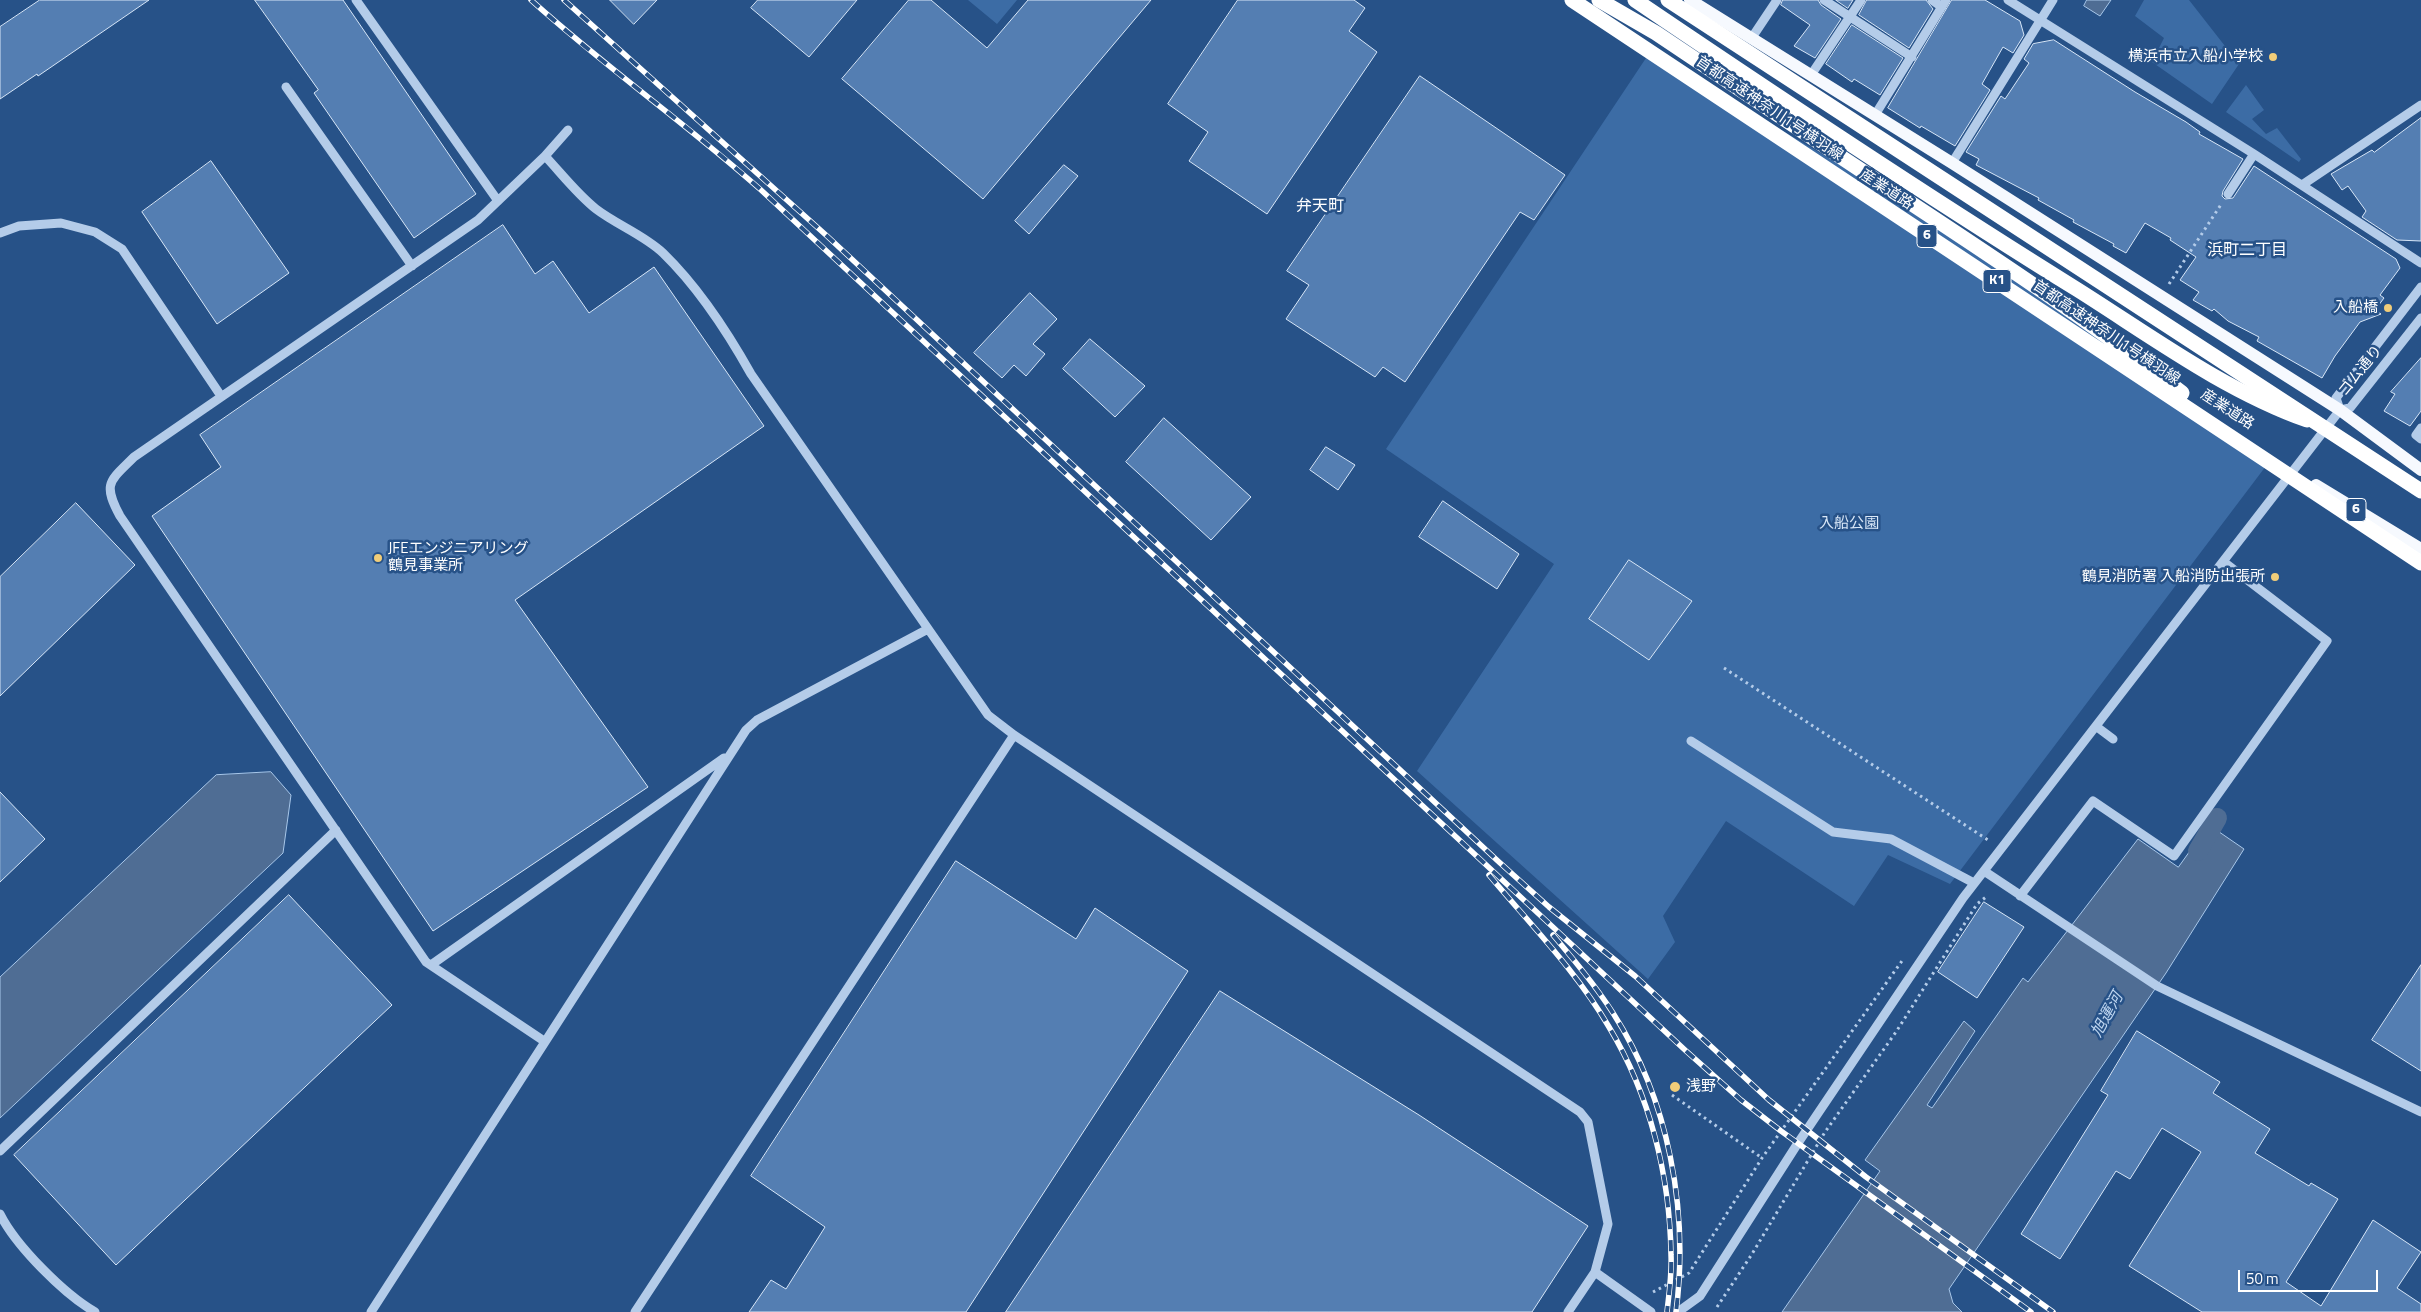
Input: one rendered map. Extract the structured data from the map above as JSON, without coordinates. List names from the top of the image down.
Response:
{
  "streets": {
    "highway": ["首都高速神奈川1号横羽線", "K1"],
    "main road": ["産業道路", "6"],
    "street": ["ゴム通り"]
  },
  "districts": ["弁天町", "浜町二丁目"],
  "water": ["旭運河"],
  "parks": ["入船公園"],
  "places": [
    "横浜市立入船小学校",
    "入船橋",
    "JFEエンジニアリング 鶴見事業所",
    "鶴見消防署 入船消防出張所",
    "浅野"
  ],
  "scale_bar": "50 m"
}
